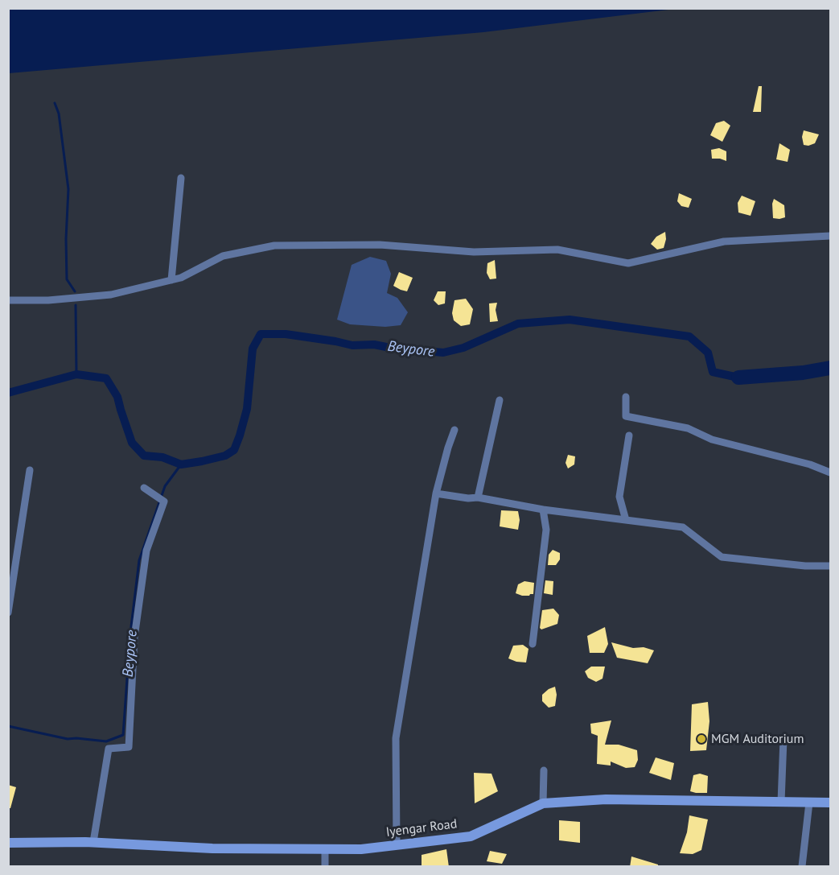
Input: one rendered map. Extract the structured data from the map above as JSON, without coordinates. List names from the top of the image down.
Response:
{
  "streets": {
    "main road": ["Iyengar Road"]
  },
  "water": ["Beypore"],
  "places": ["MGM Auditorium"]
}
